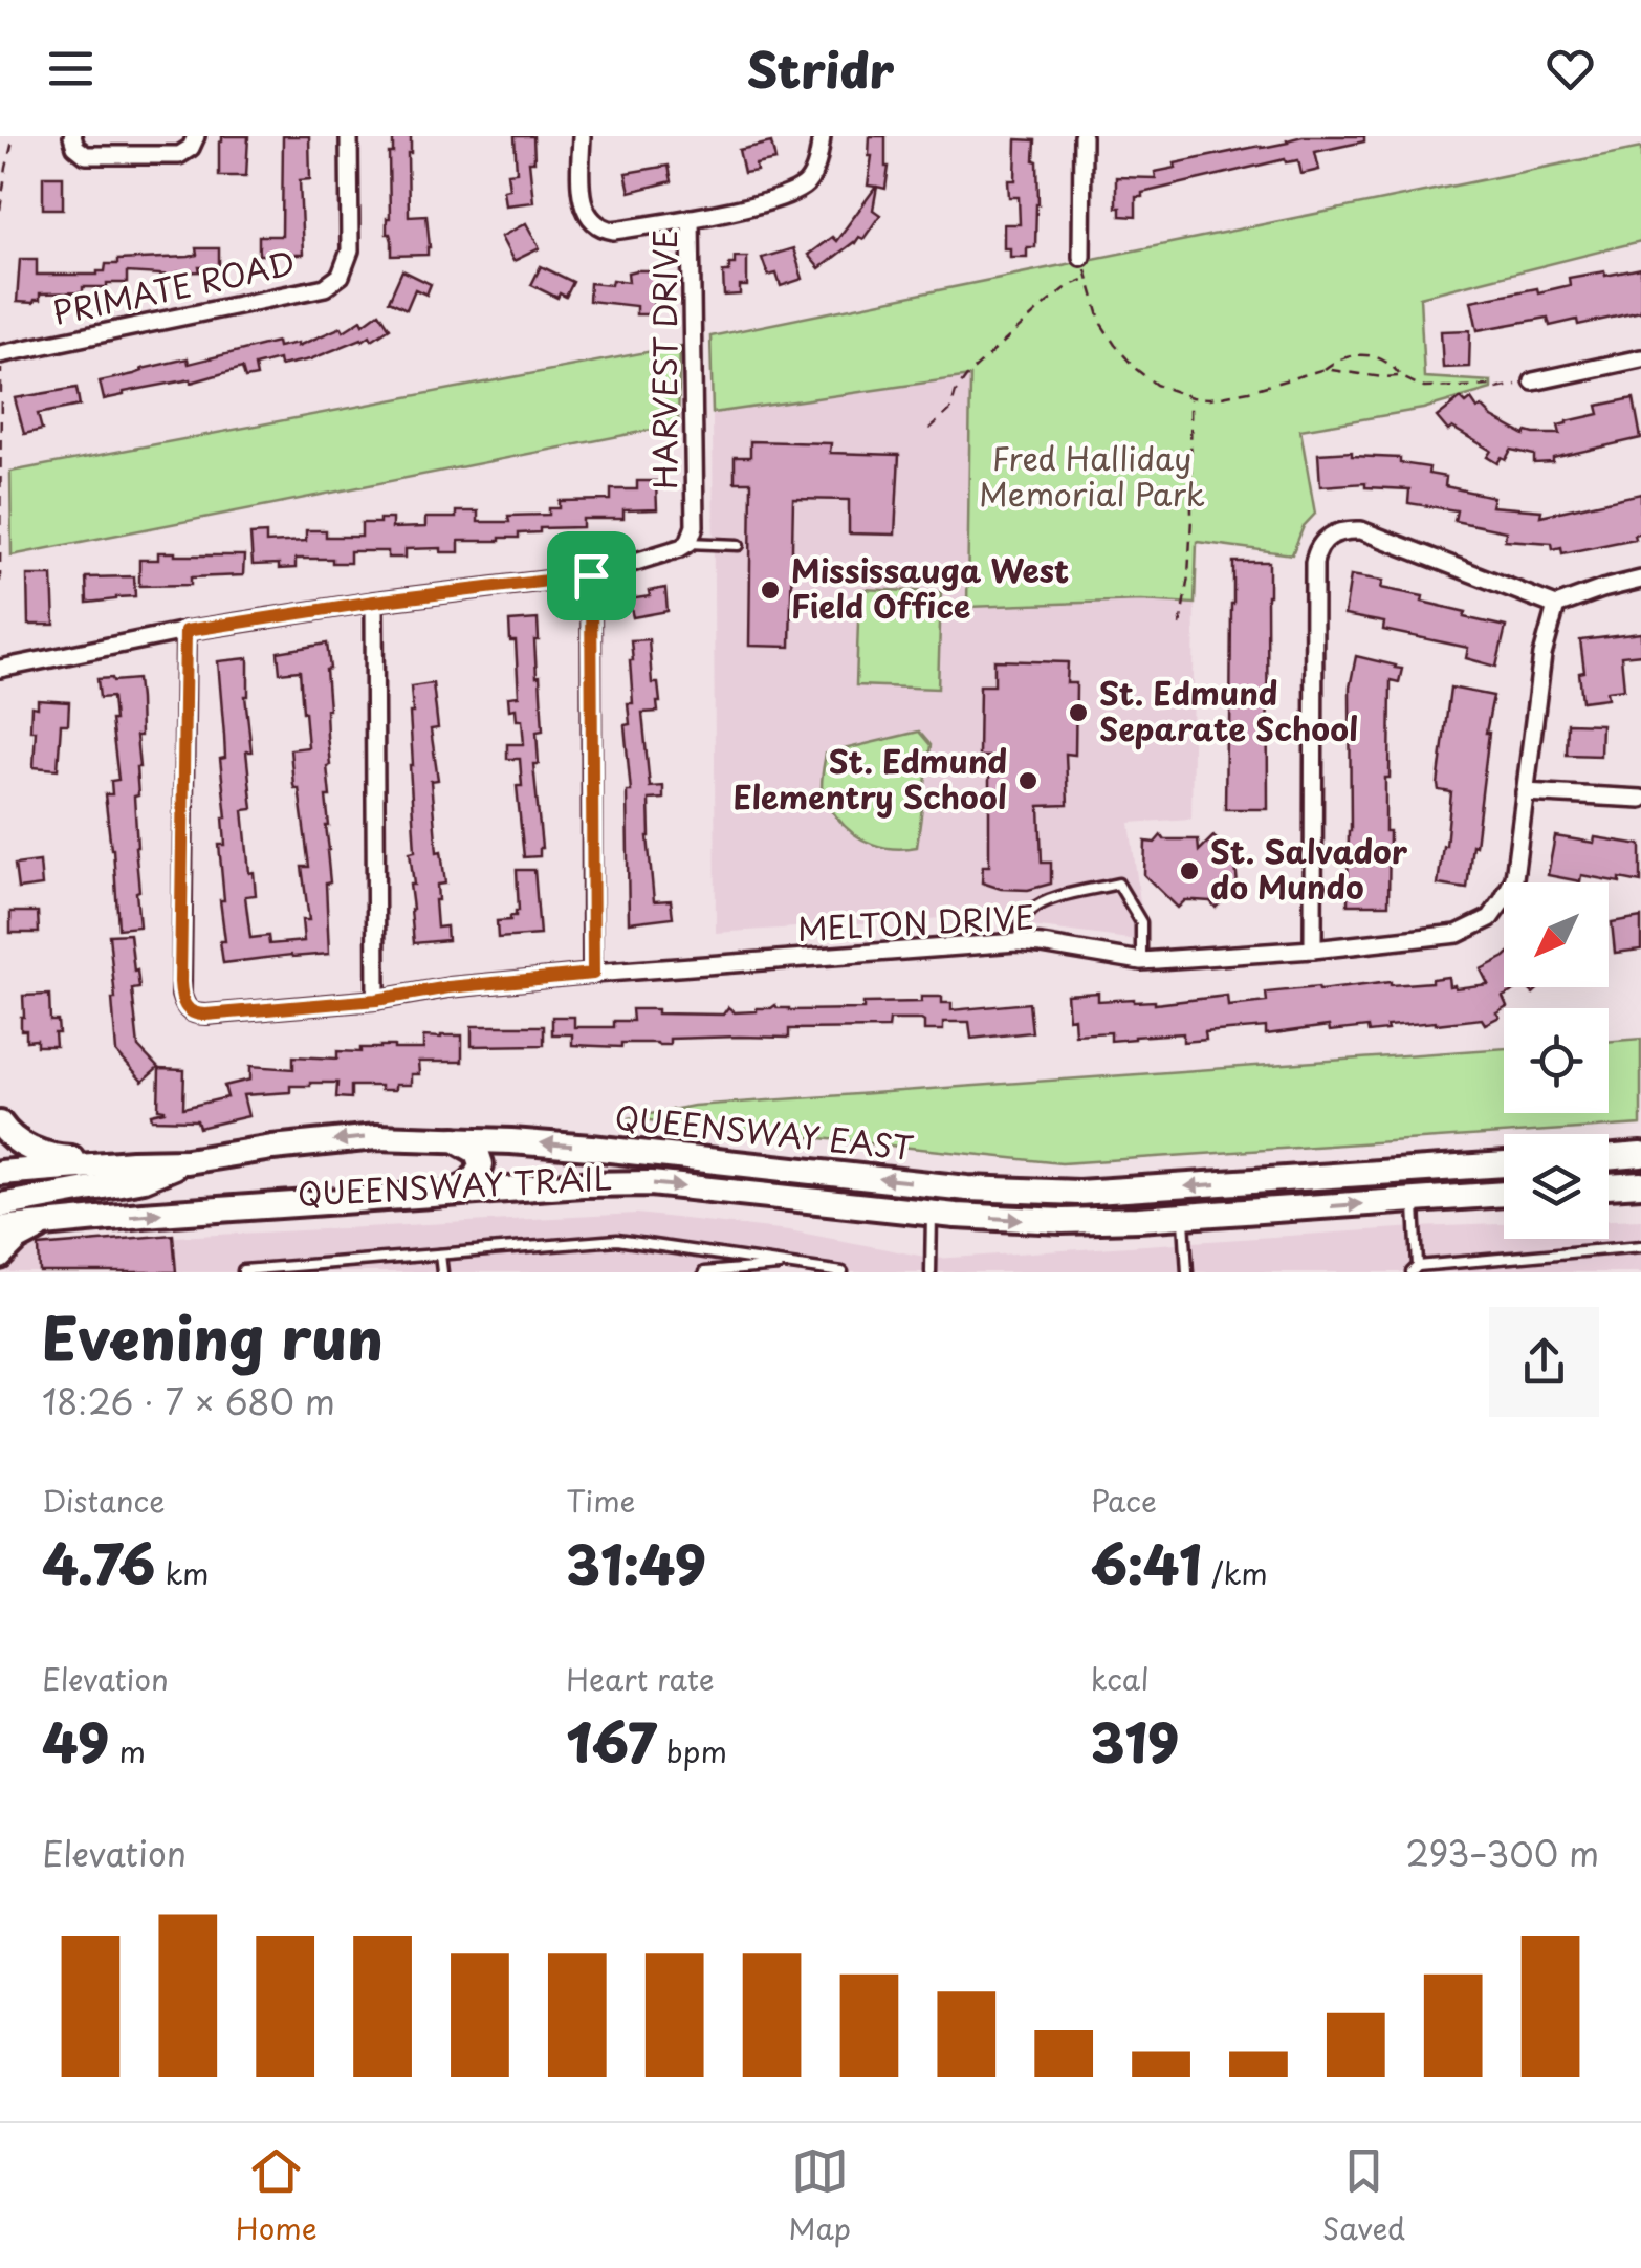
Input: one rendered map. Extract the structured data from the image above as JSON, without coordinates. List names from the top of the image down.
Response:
{
  "streets": {
    "main road": ["QUEENSWAY EAST"],
    "street": ["PRIMATE ROAD", "HARVEST DRIVE", "MELTON DRIVE"]
  },
  "parks": ["Fred Halliday Memorial Park"],
  "places": [
    "Mississauga West Field Office",
    "St. Edmund Separate School",
    "St. Edmund Elementry School",
    "St. Salvador do Mundo"
  ],
  "north": "bottom left",
  "page": {
    "header": "Stridr",
    "heading": ["Evening run", "18:26 · 7 × 680 m"],
    "stats": [
      ["Distance", "4.76 km"],
      ["Time", "31:49"],
      ["Pace", "6:41 /km"],
      ["Elevation", "49 m"],
      ["Heart rate", "167 bpm"],
      ["kcal", "319"]
    ],
    "chart": ["Elevation", "293–300 m"],
    "tabs": ["Home", "Map", "Saved"]
  }
}
